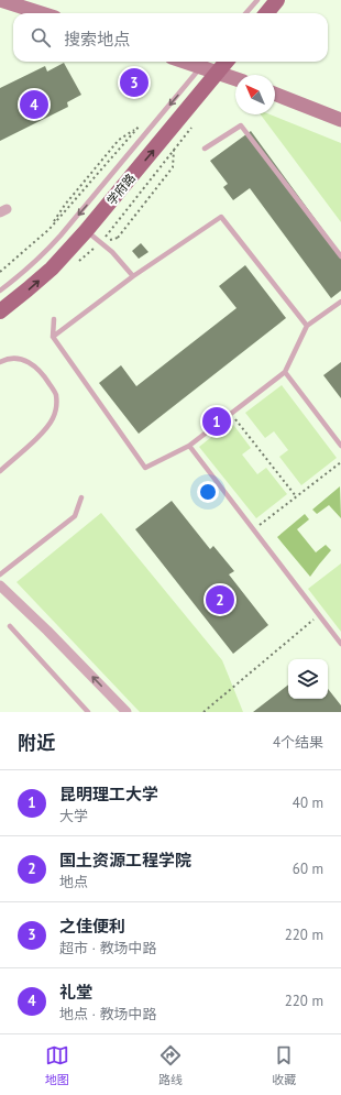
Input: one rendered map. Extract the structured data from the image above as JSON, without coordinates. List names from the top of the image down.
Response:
{
  "streets": {
    "main road": ["学府路"]
  },
  "north": "top left",
  "page": {
    "search": "搜索地点",
    "pins": [
      "3",
      "4",
      "1",
      "2"
    ],
    "heading": ["附近", "4个结果"],
    "list": [
      {
        "mark": "1",
        "name": "昆明理工大学",
        "note": "大学",
        "value": "40 m"
      },
      {
        "mark": "2",
        "name": "国土资源工程学院",
        "note": "地点",
        "value": "60 m"
      },
      {
        "mark": "3",
        "name": "之佳便利",
        "note": "超市 · 教场中路",
        "value": "220 m"
      },
      {
        "mark": "4",
        "name": "礼堂",
        "note": "地点 · 教场中路",
        "value": "220 m"
      }
    ],
    "nav": ["地图", "路线", "收藏"]
  }
}
